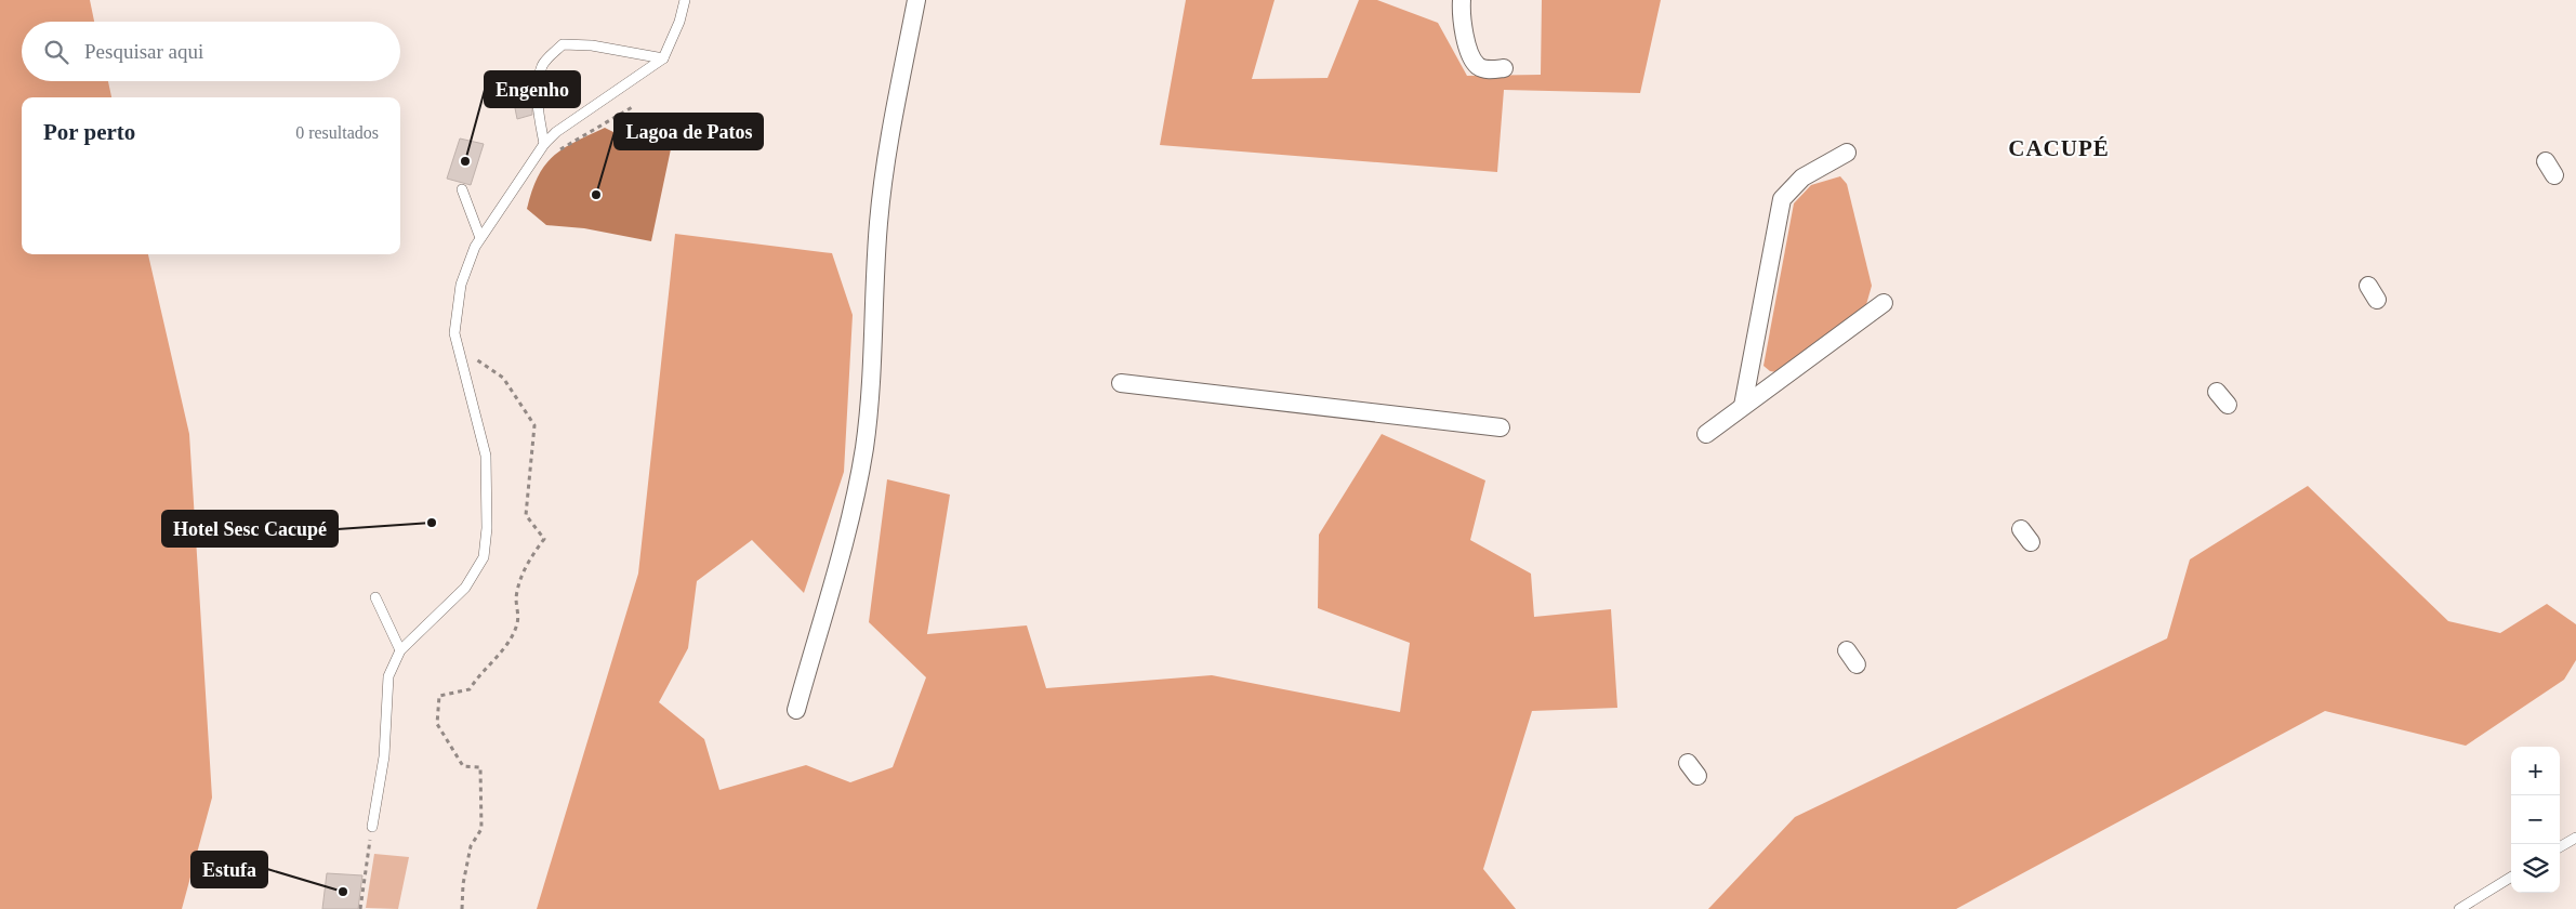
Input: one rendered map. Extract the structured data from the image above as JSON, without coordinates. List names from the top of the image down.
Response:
{
  "districts": ["CACUPÉ"],
  "places": [
    "Engenho",
    "Lagoa de Patos",
    "Hotel Sesc Cacupé",
    "Estufa"
  ],
  "page": {
    "search": "Pesquisar aqui",
    "heading": ["Por perto", "0 resultados"],
    "map_buttons": ["+", "−"]
  }
}
